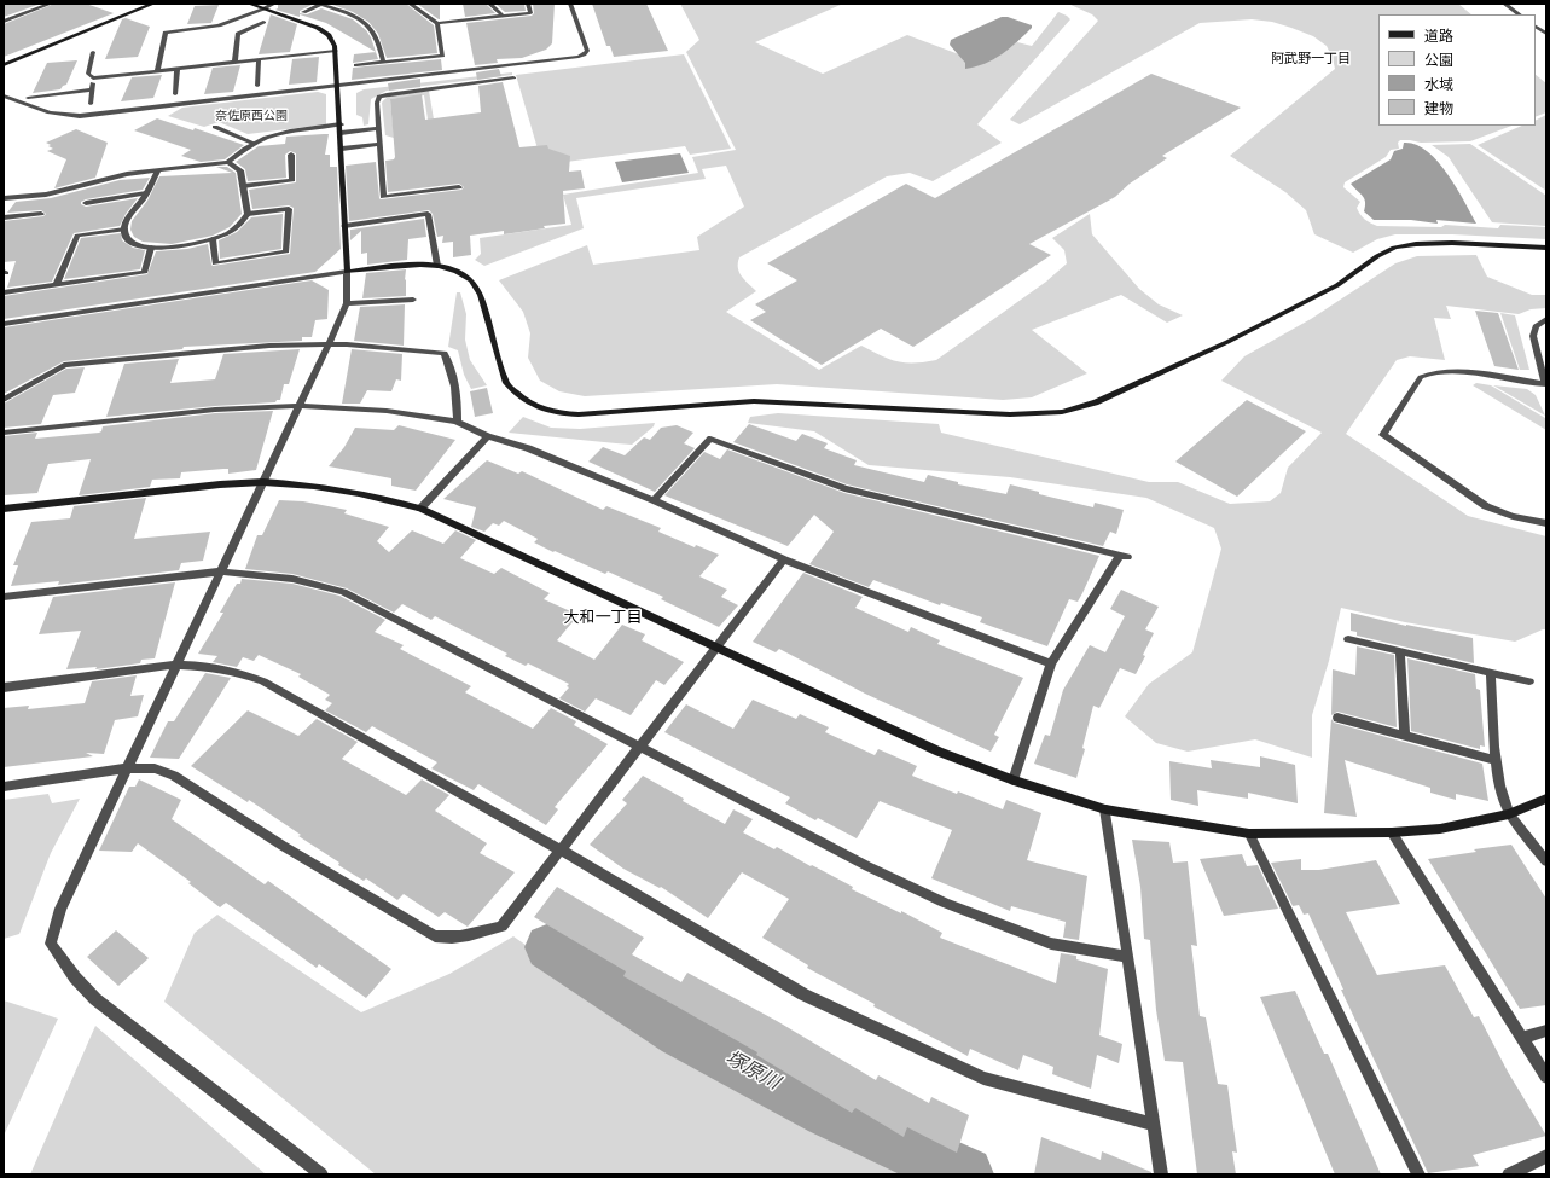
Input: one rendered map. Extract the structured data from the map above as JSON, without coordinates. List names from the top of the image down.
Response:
{
  "districts": ["阿武野一丁目", "大和一丁目"],
  "water": ["塚原川"],
  "parks": ["奈佐原西公園"],
  "legend": [
    "道路",
    "公園",
    "水域",
    "建物"
  ]
}
